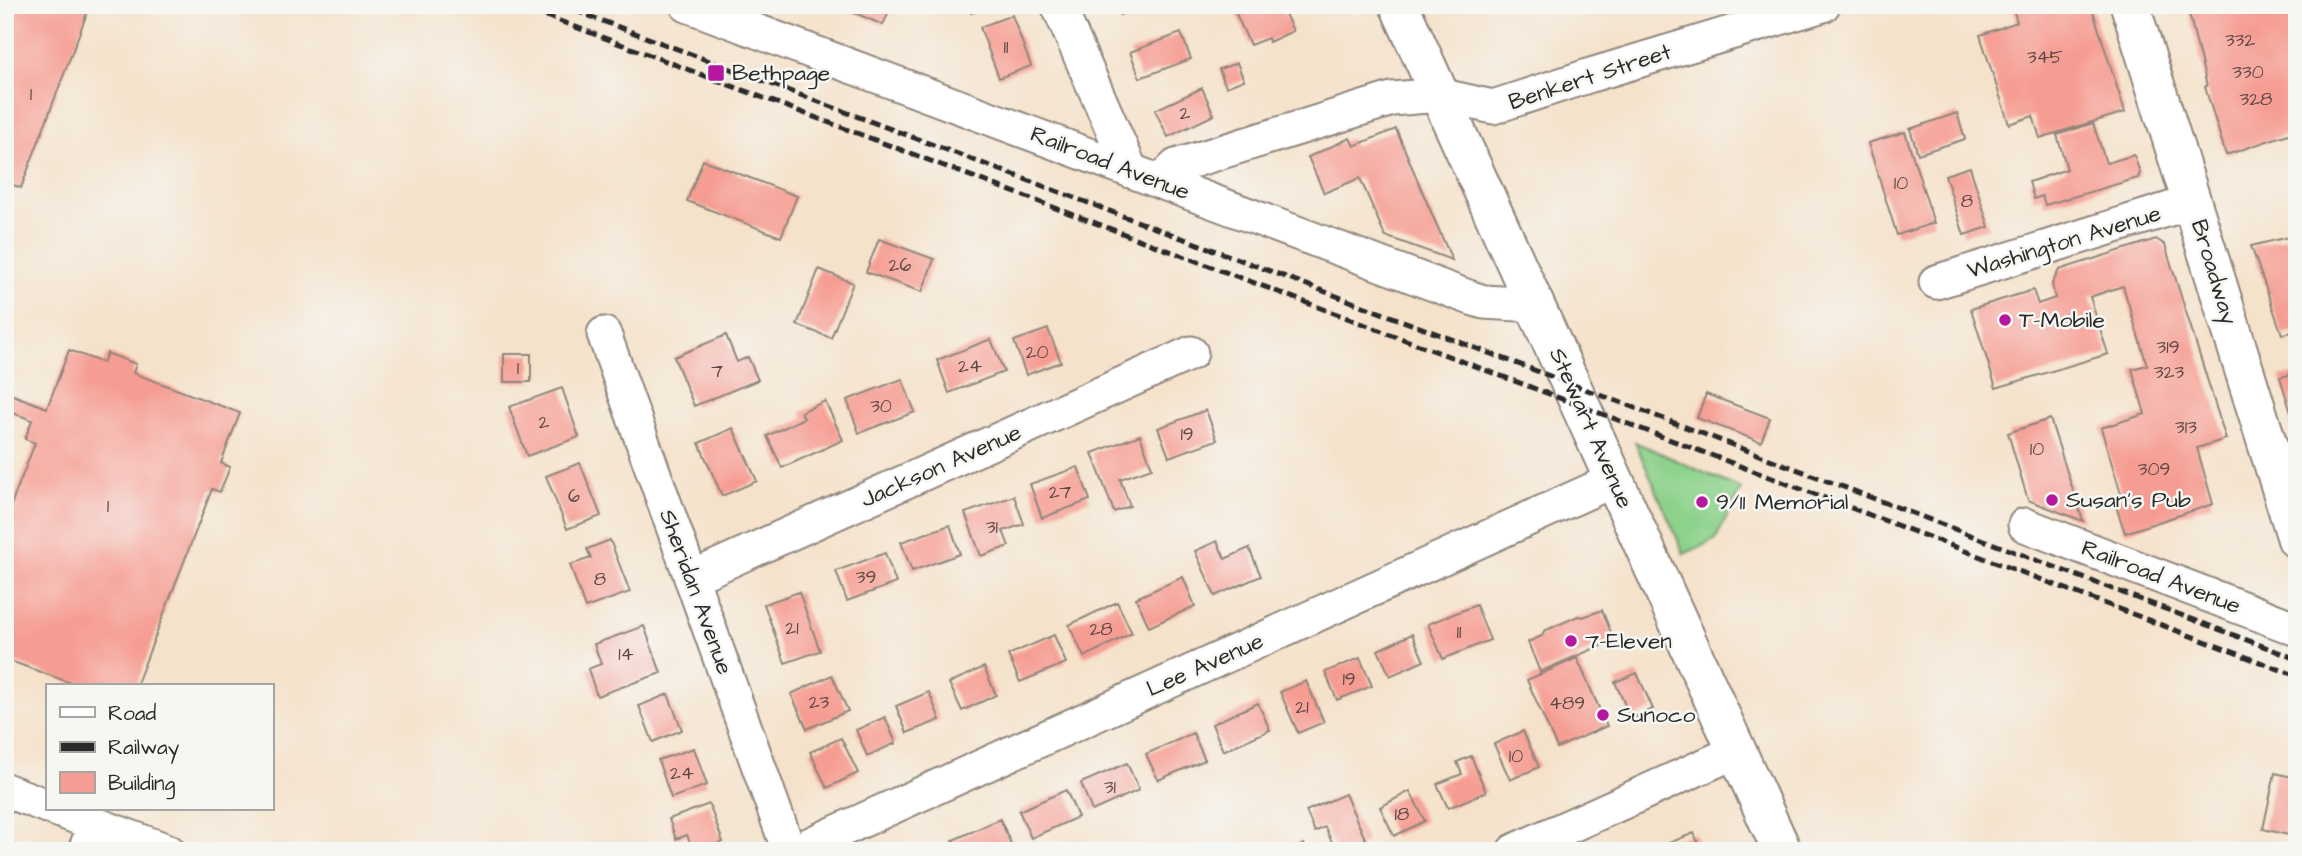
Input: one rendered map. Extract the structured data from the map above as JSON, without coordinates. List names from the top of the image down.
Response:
{
  "streets": {
    "main road": ["Broadway", "Stewart Avenue"],
    "street": [
      "Benkert Street",
      "Railroad Avenue",
      "Washington Avenue",
      "Jackson Avenue",
      "Sheridan Avenue",
      "Lee Avenue"
    ]
  },
  "crossings": [
    ["Benkert Street", "Railroad Avenue"],
    ["Benkert Street", "Stewart Avenue"],
    ["Railroad Avenue", "Stewart Avenue"],
    ["Washington Avenue", "Broadway"],
    ["Stewart Avenue", "Lee Avenue"],
    ["Jackson Avenue", "Sheridan Avenue"]
  ],
  "places": {
    "transit": ["Bethpage"],
    "other": [
      "T-Mobile",
      "Susan’s Pub",
      "9/11 Memorial",
      "7-Eleven",
      "Sunoco"
    ]
  },
  "house_numbers": [
    "332",
    "11",
    "345",
    "330",
    "1",
    "328",
    "2",
    "10",
    "8",
    "26",
    "319",
    "20",
    "24",
    "1",
    "7",
    "323",
    "30",
    "2",
    "313",
    "19",
    "10",
    "309",
    "27",
    "6",
    "1",
    "31",
    "39",
    "8",
    "21",
    "28",
    "11",
    "14",
    "19",
    "23",
    "489",
    "21",
    "10",
    "24",
    "31",
    "18"
  ],
  "legend": ["Road", "Railway", "Building"]
}
